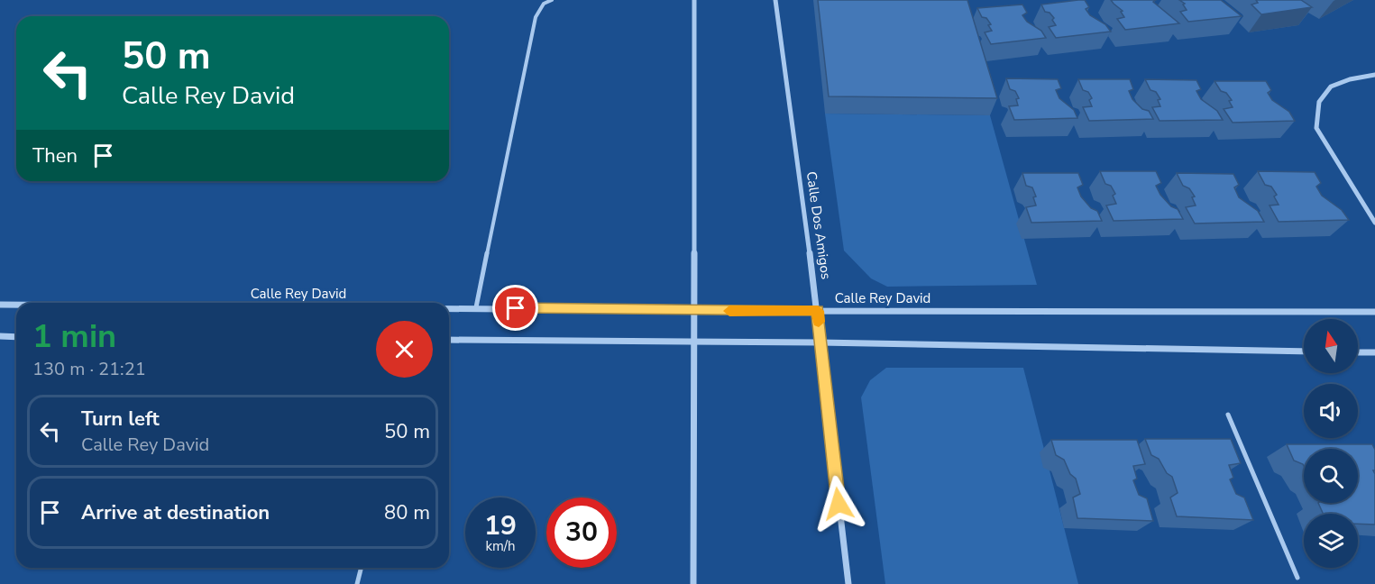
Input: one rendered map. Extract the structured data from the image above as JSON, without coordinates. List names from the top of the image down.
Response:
{
  "streets": {
    "street": ["Calle Dos Amigos", "Calle Rey David"]
  },
  "crossings": [
    ["Calle Dos Amigos", "Calle Rey David"]
  ],
  "north": "top",
  "page": {
    "turn": ["50 m", "Calle Rey David"],
    "then": "Then",
    "heading": ["1 min", "130 m · 21:21"],
    "list": [
      {
        "name": "Turn left",
        "note": "Calle Rey David",
        "value": "50 m"
      },
      {
        "name": "Arrive at destination",
        "value": "80 m"
      }
    ],
    "speed": "19 km/h",
    "limit": "30"
  }
}
